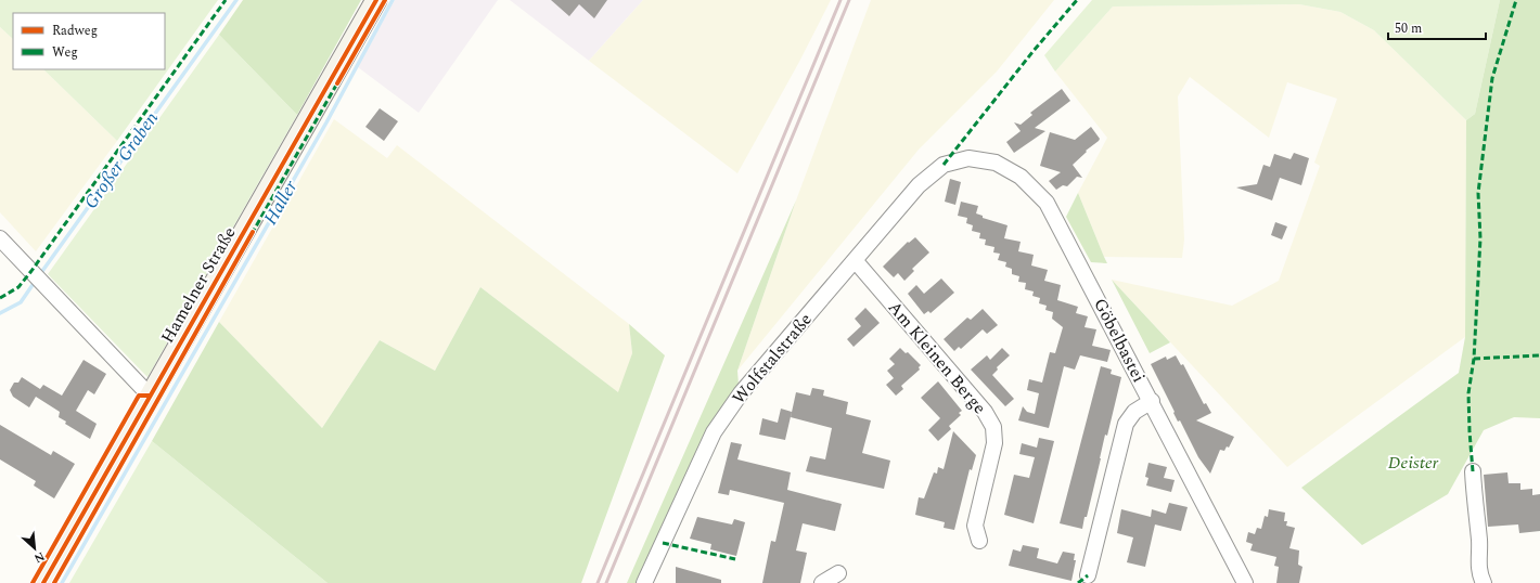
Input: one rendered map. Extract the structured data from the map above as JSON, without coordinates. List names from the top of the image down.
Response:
{
  "streets": {
    "street": [
      "Hamelner Straße",
      "Göbelbastei",
      "Am Kleinen Berge",
      "Wolfstalstraße"
    ]
  },
  "crossings": [
    ["Göbelbastei", "Wolfstalstraße"],
    ["Am Kleinen Berge", "Wolfstalstraße"]
  ],
  "water": ["Großer Graben", "Haller"],
  "parks": ["Deister"],
  "legend": ["Radweg", "Weg"],
  "scale_bar": "50 m",
  "north": "bottom right"
}
